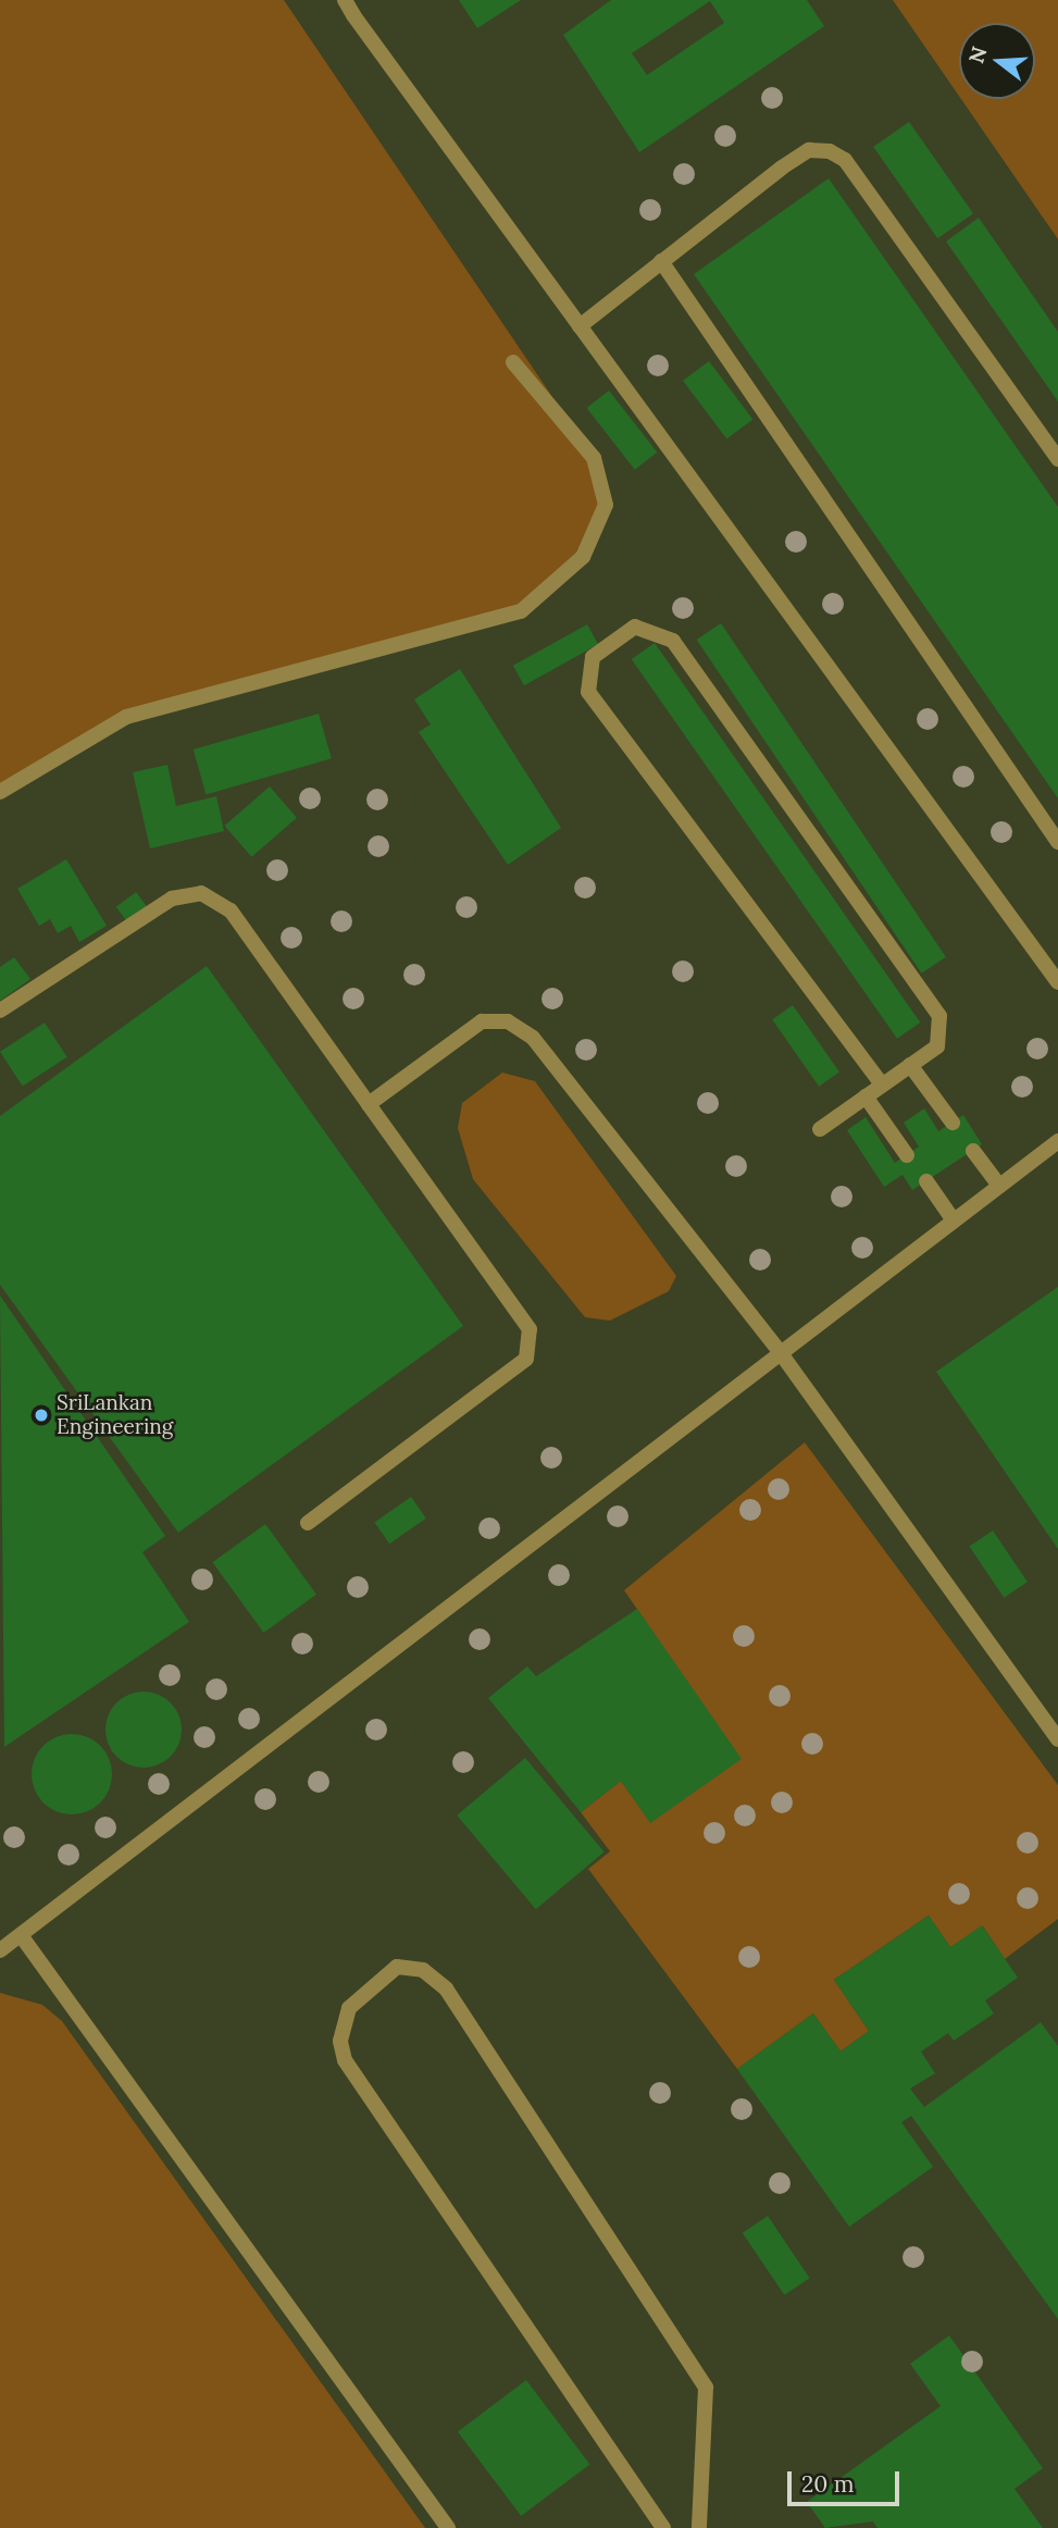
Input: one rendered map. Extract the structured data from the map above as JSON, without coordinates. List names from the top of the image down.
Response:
{
  "places": ["SriLankan Engineering"],
  "scale_bar": "20 m",
  "north": "left"
}
